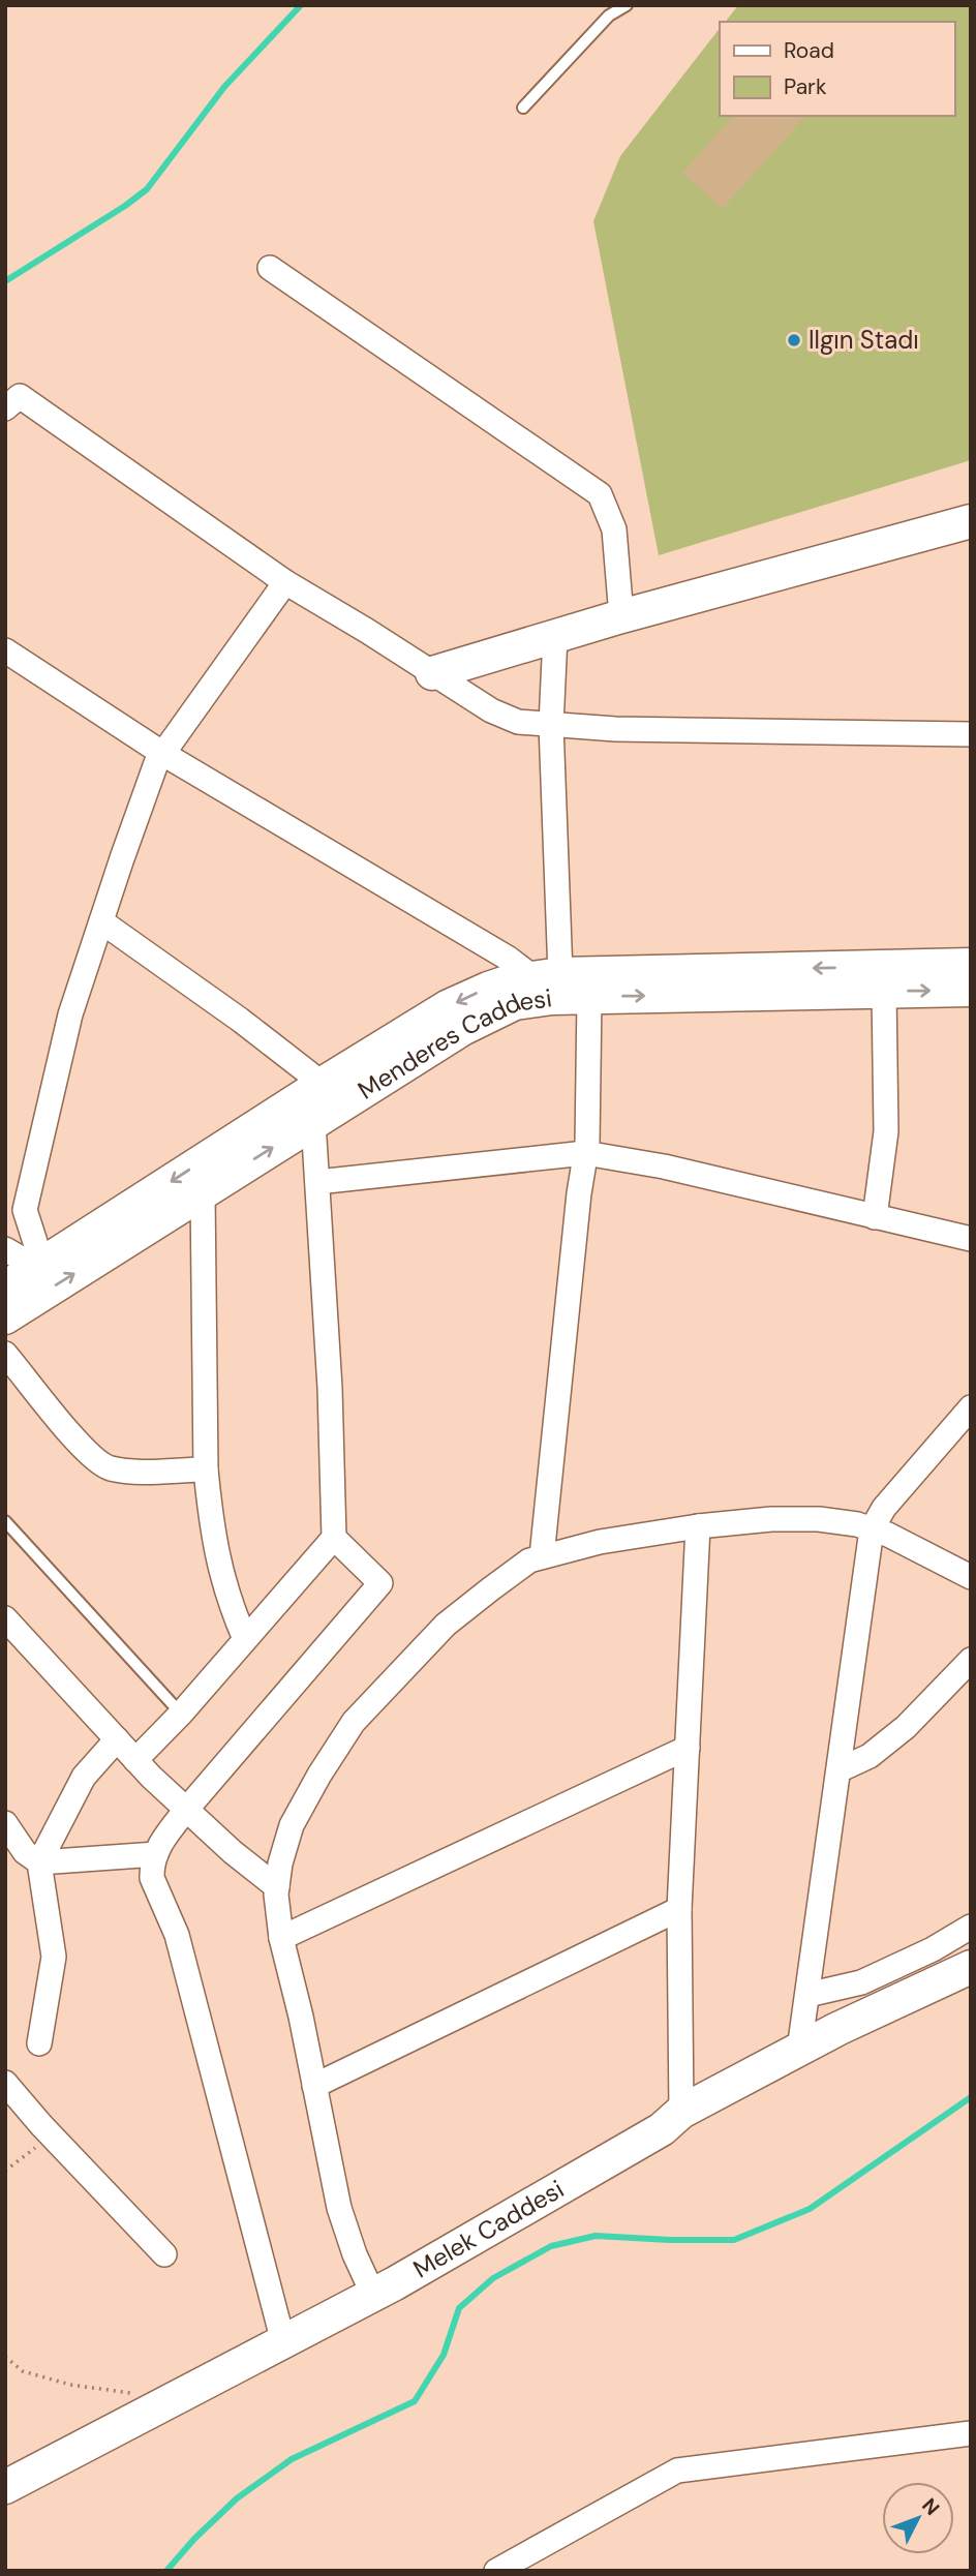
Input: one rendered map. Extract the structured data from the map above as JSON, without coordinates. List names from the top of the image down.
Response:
{
  "streets": {
    "main road": ["Menderes Caddesi", "Melek Caddesi"]
  },
  "places": ["Ilgın Stadı"],
  "legend": ["Road", "Park"],
  "north": "top right"
}
